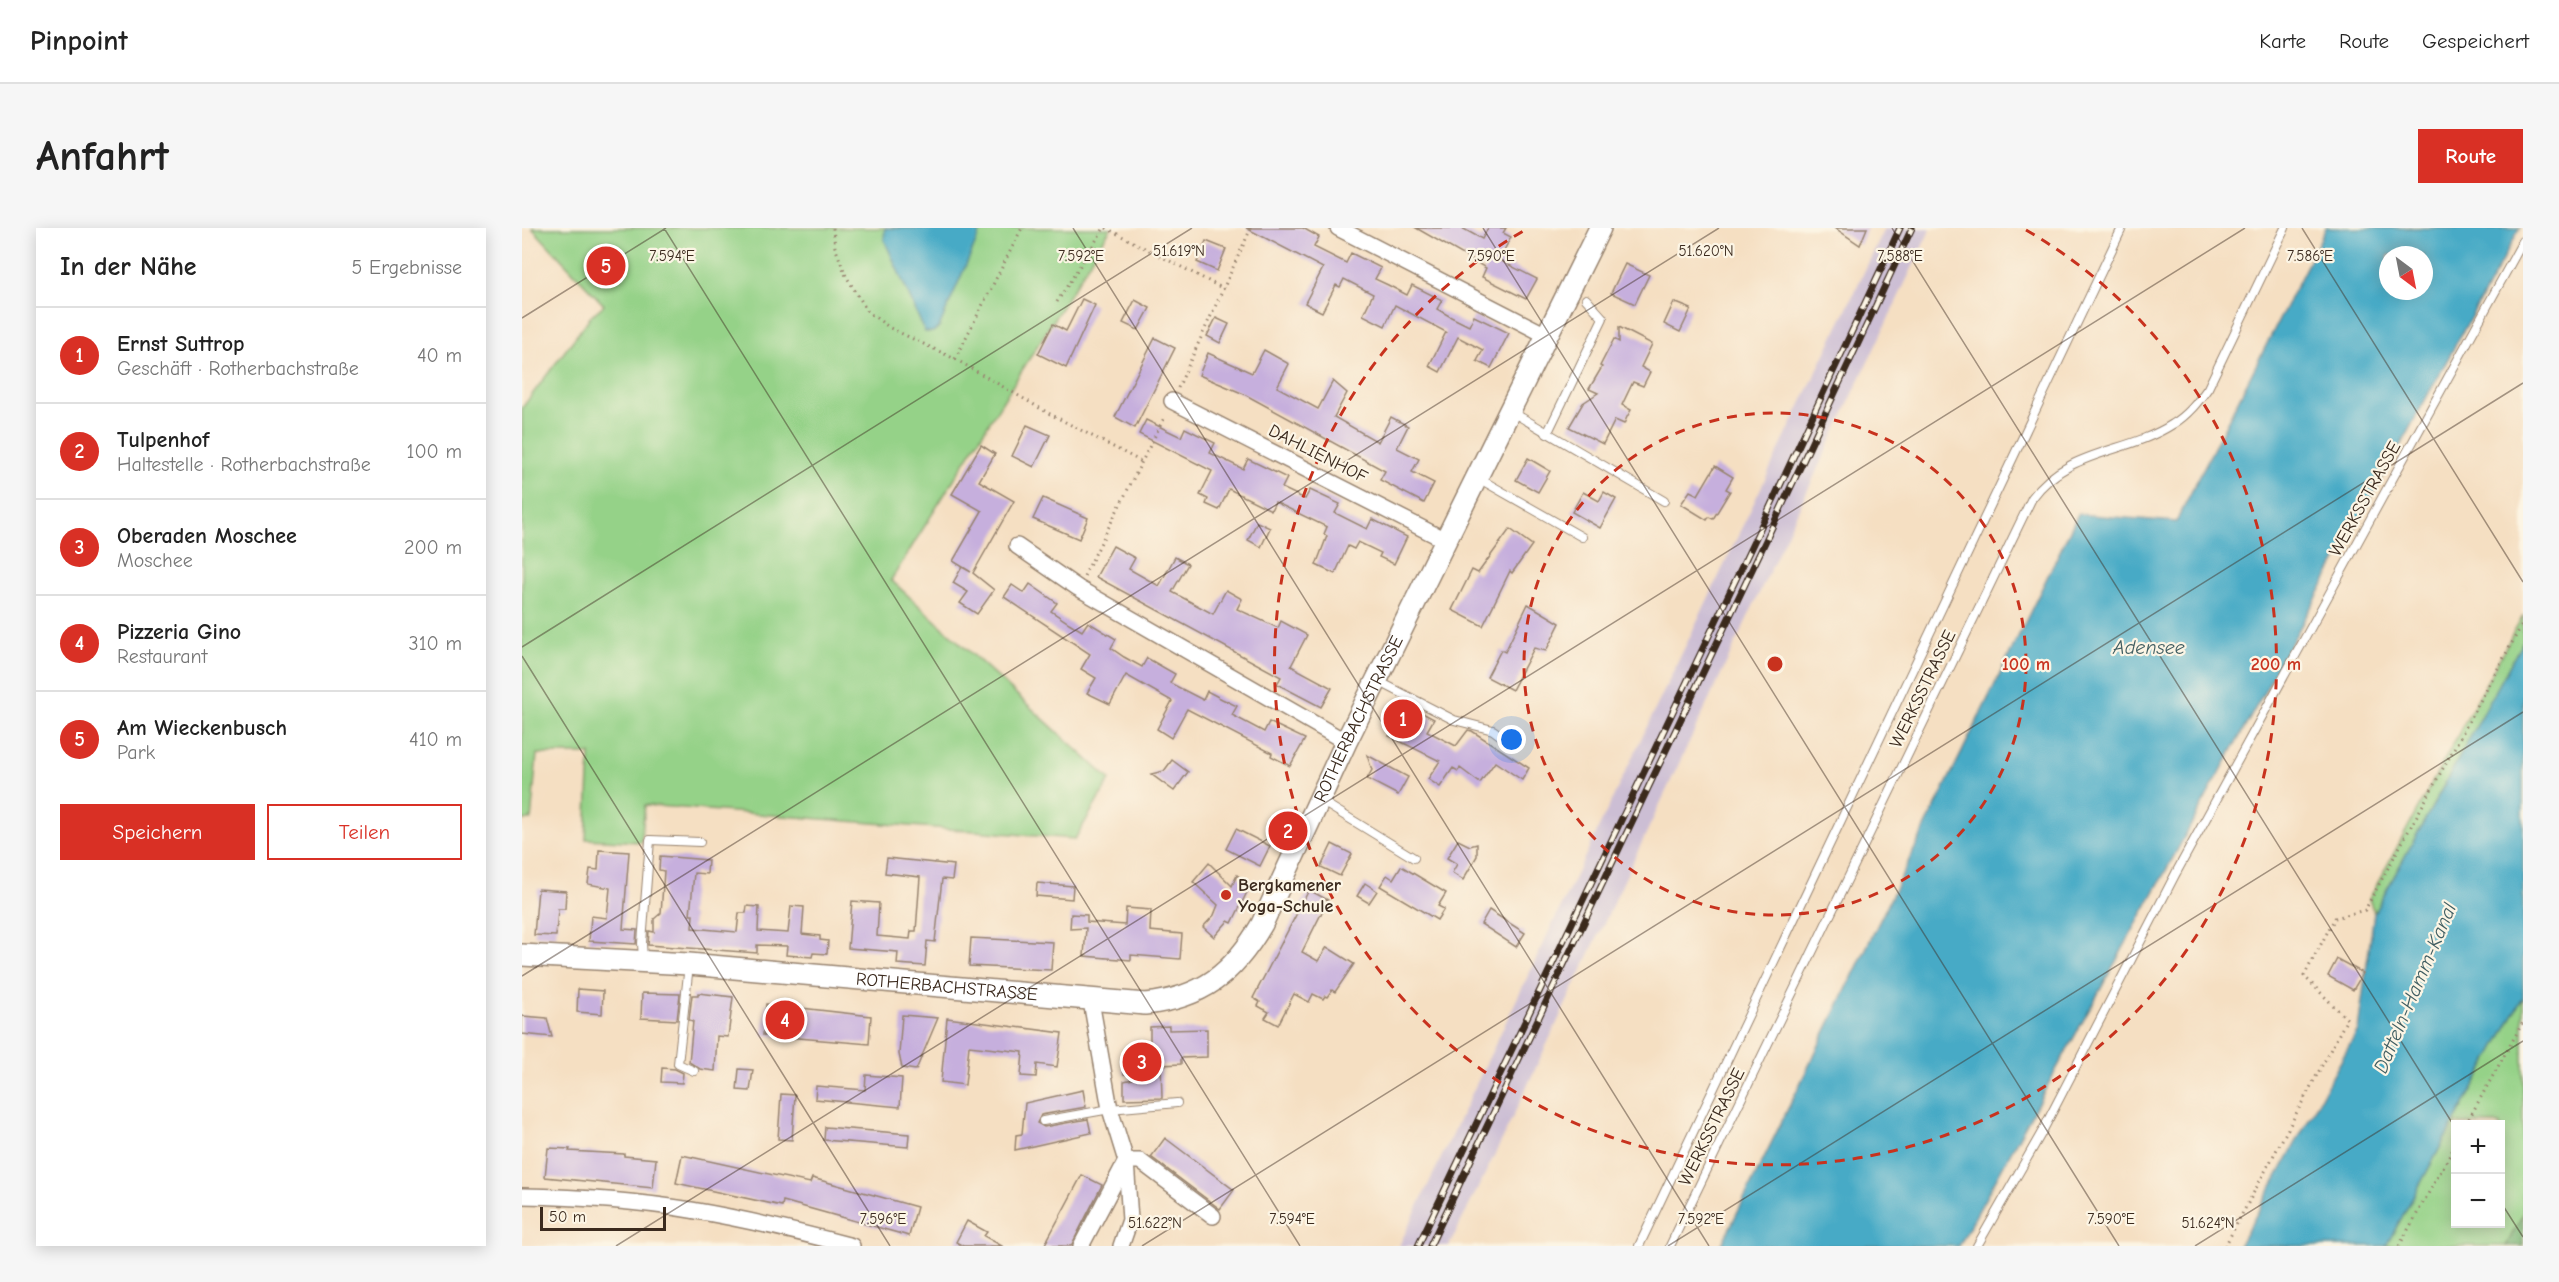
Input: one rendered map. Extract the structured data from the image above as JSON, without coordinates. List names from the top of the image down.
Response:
{
  "streets": {
    "street": ["DAHLIENHOF", "ROTHERBACHSTRASSE"],
    "lane": ["WERKSSTRASSE"]
  },
  "crossings": [
    ["DAHLIENHOF", "ROTHERBACHSTRASSE"]
  ],
  "water": ["Adensee", "Datteln-Hamm-Kanal"],
  "places": ["Bergkamener Yoga-Schule"],
  "scale_bar": "50 m",
  "north": "bottom right",
  "page": {
    "header": "Pinpoint",
    "nav": ["Karte", "Route", "Gespeichert"],
    "buttons": [
      "Route",
      ["Speichern", "Teilen"]
    ],
    "title": "Anfahrt",
    "heading": ["In der Nähe", "5 Ergebnisse"],
    "pins": [
      "5",
      "1",
      "2",
      "4",
      "3"
    ],
    "list": [
      {
        "mark": "1",
        "name": "Ernst Suttrop",
        "note": "Geschäft · Rotherbachstraße",
        "value": "40 m"
      },
      {
        "mark": "2",
        "name": "Tulpenhof",
        "note": "Haltestelle · Rotherbachstraße",
        "value": "100 m"
      },
      {
        "mark": "3",
        "name": "Oberaden Moschee",
        "note": "Moschee",
        "value": "200 m"
      },
      {
        "mark": "4",
        "name": "Pizzeria Gino",
        "note": "Restaurant",
        "value": "310 m"
      },
      {
        "mark": "5",
        "name": "Am Wieckenbusch",
        "note": "Park",
        "value": "410 m"
      }
    ],
    "map_buttons": ["+", "−"],
    "scale": "50 m"
  },
  "coordinates": [
    "51.619°N",
    "51.620°N",
    "7.594°E",
    "7.592°E",
    "7.590°E",
    "7.588°E",
    "7.586°E",
    "7.596°E",
    "51.622°N",
    "51.624°N"
  ],
  "rings": ["100 m", "200 m"]
}
